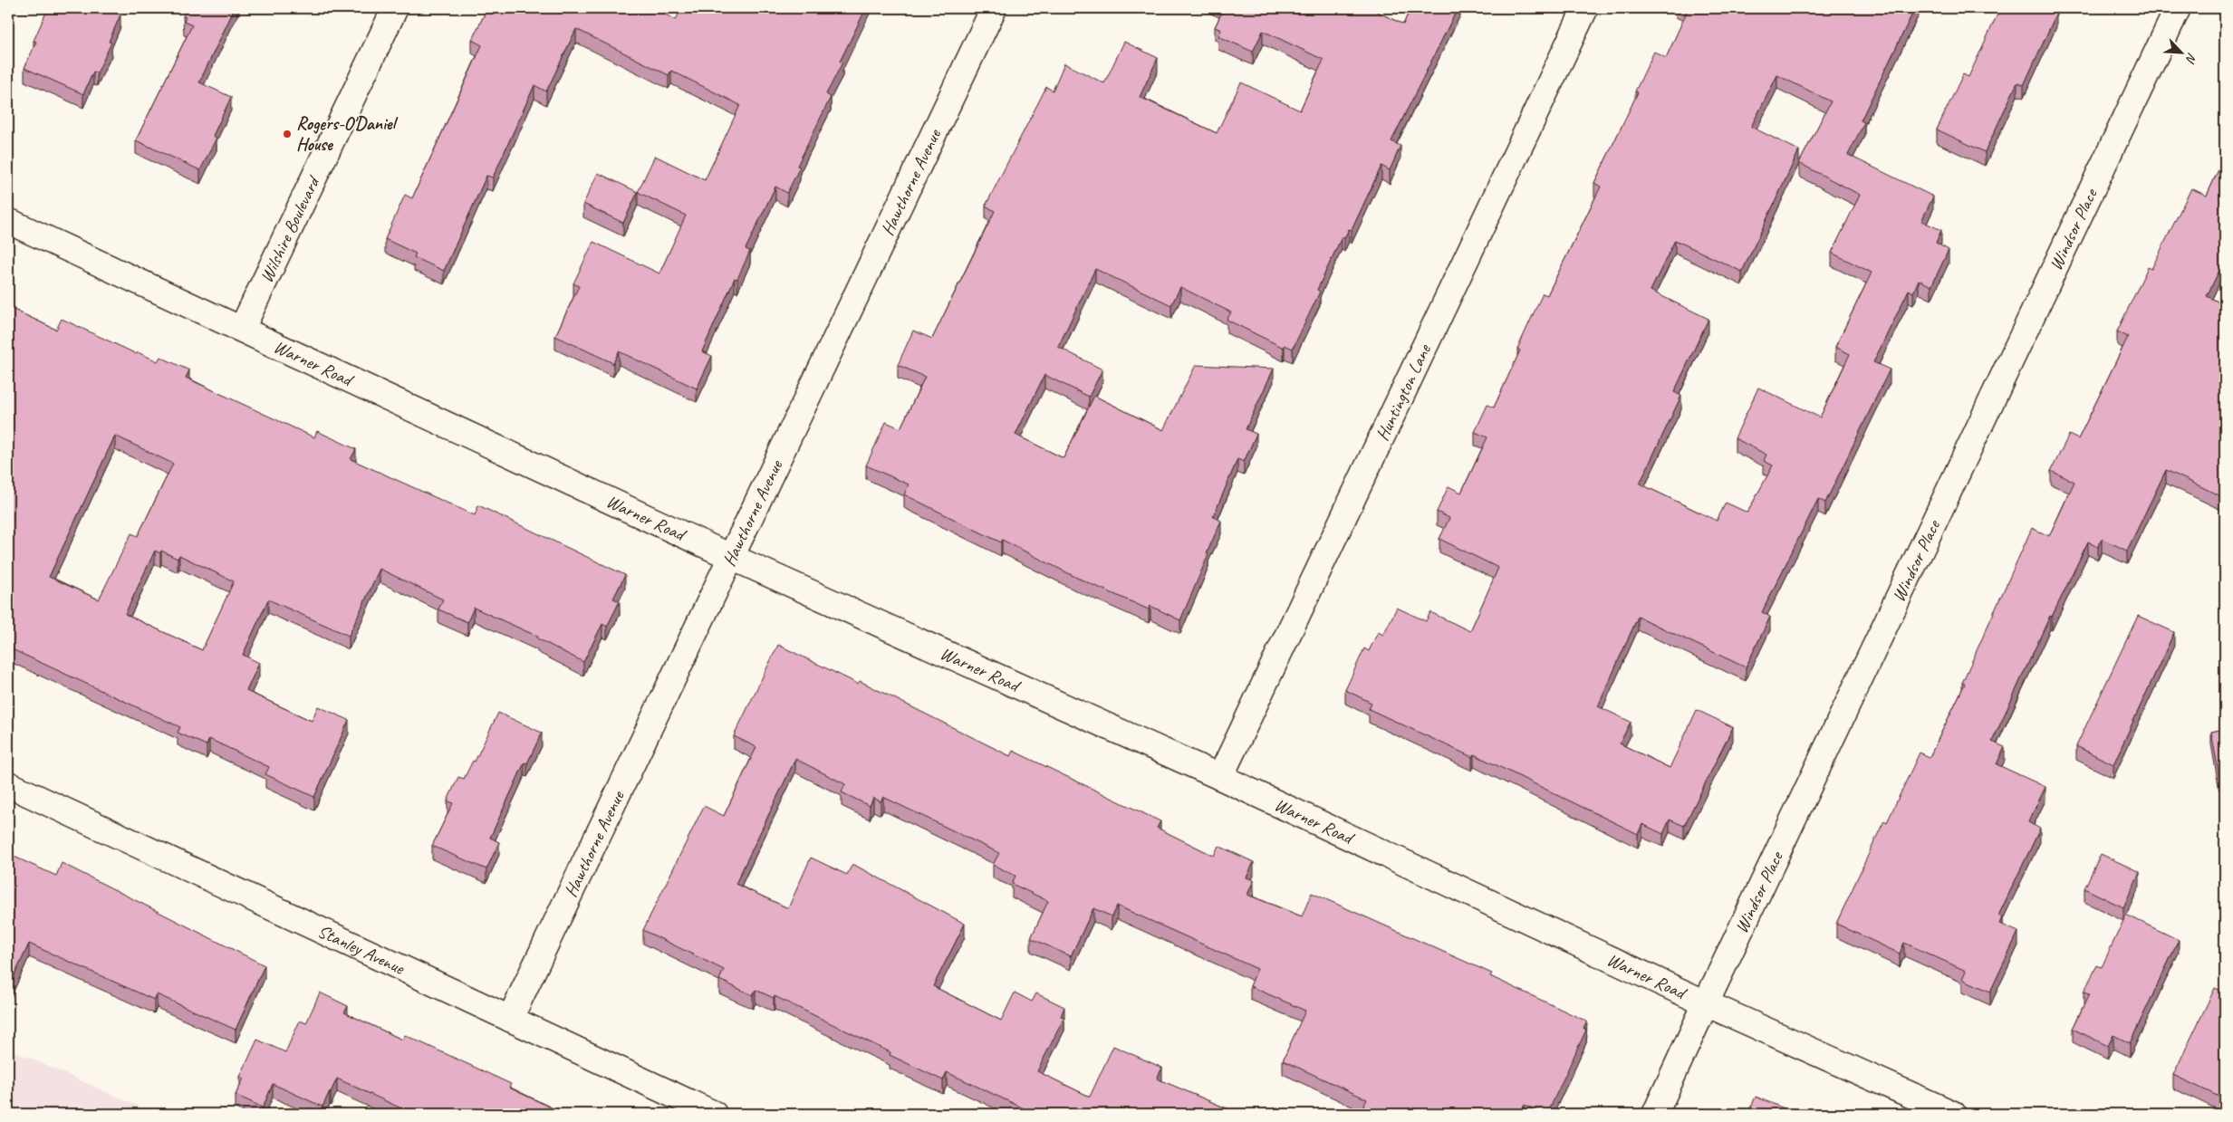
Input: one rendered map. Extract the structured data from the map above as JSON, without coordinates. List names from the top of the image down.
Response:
{
  "streets": {
    "street": [
      "Hawthorne Avenue",
      "Windsor Place",
      "Wilshire Boulevard",
      "Warner Road",
      "Huntington Lane",
      "Stanley Avenue"
    ]
  },
  "crossings": [
    ["Hawthorne Avenue", "Warner Road"],
    ["Hawthorne Avenue", "Stanley Avenue"],
    ["Windsor Place", "Warner Road"],
    ["Wilshire Boulevard", "Warner Road"],
    ["Warner Road", "Huntington Lane"]
  ],
  "places": ["Rogers-O'Daniel House"],
  "north": "bottom right"
}
